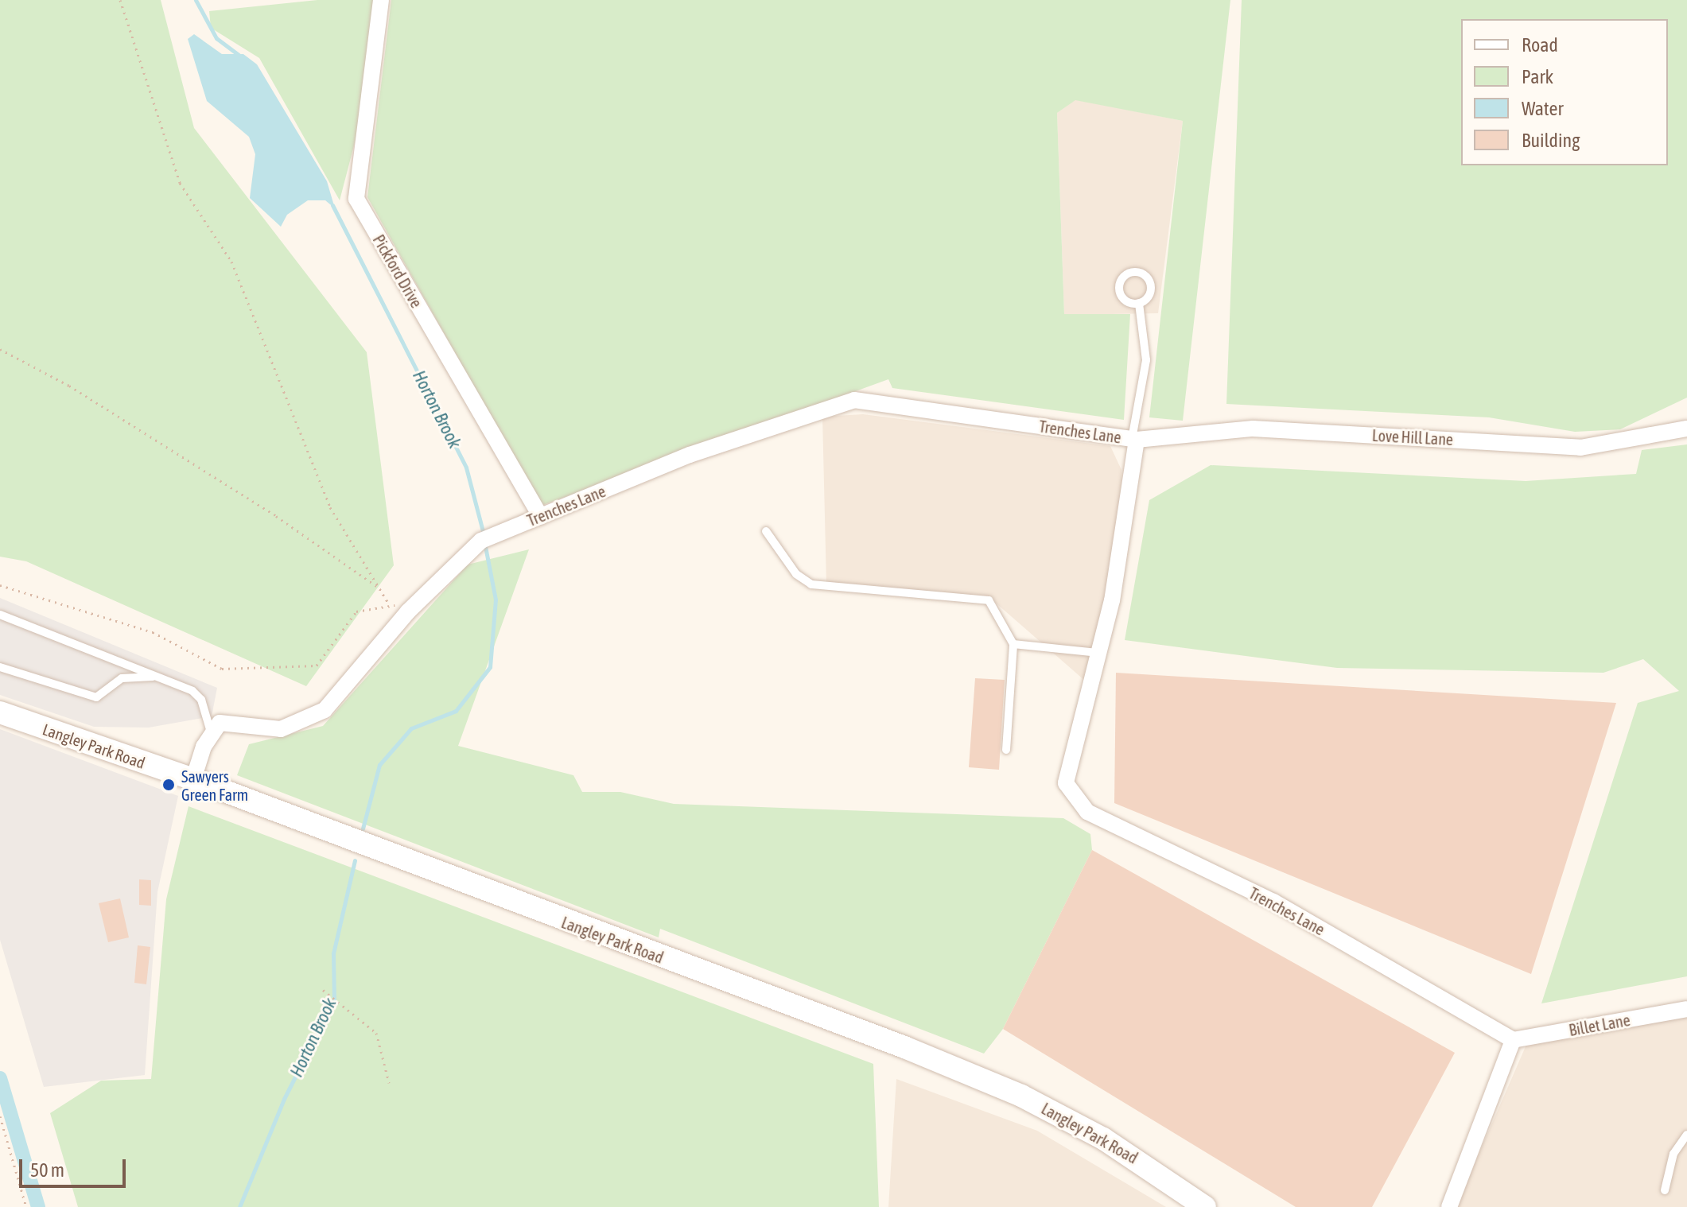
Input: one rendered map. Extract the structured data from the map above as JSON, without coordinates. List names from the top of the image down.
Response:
{
  "streets": {
    "main road": ["Langley Park Road"],
    "street": [
      "Pickford Drive",
      "Trenches Lane",
      "Love Hill Lane",
      "Billet Lane"
    ]
  },
  "crossings": [
    ["Pickford Drive", "Trenches Lane"],
    ["Trenches Lane", "Love Hill Lane"],
    ["Trenches Lane", "Billet Lane"]
  ],
  "water": ["Horton Brook"],
  "places": ["Sawyers Green Farm"],
  "legend": [
    "Road",
    "Park",
    "Water",
    "Building"
  ],
  "scale_bar": "50 m"
}
